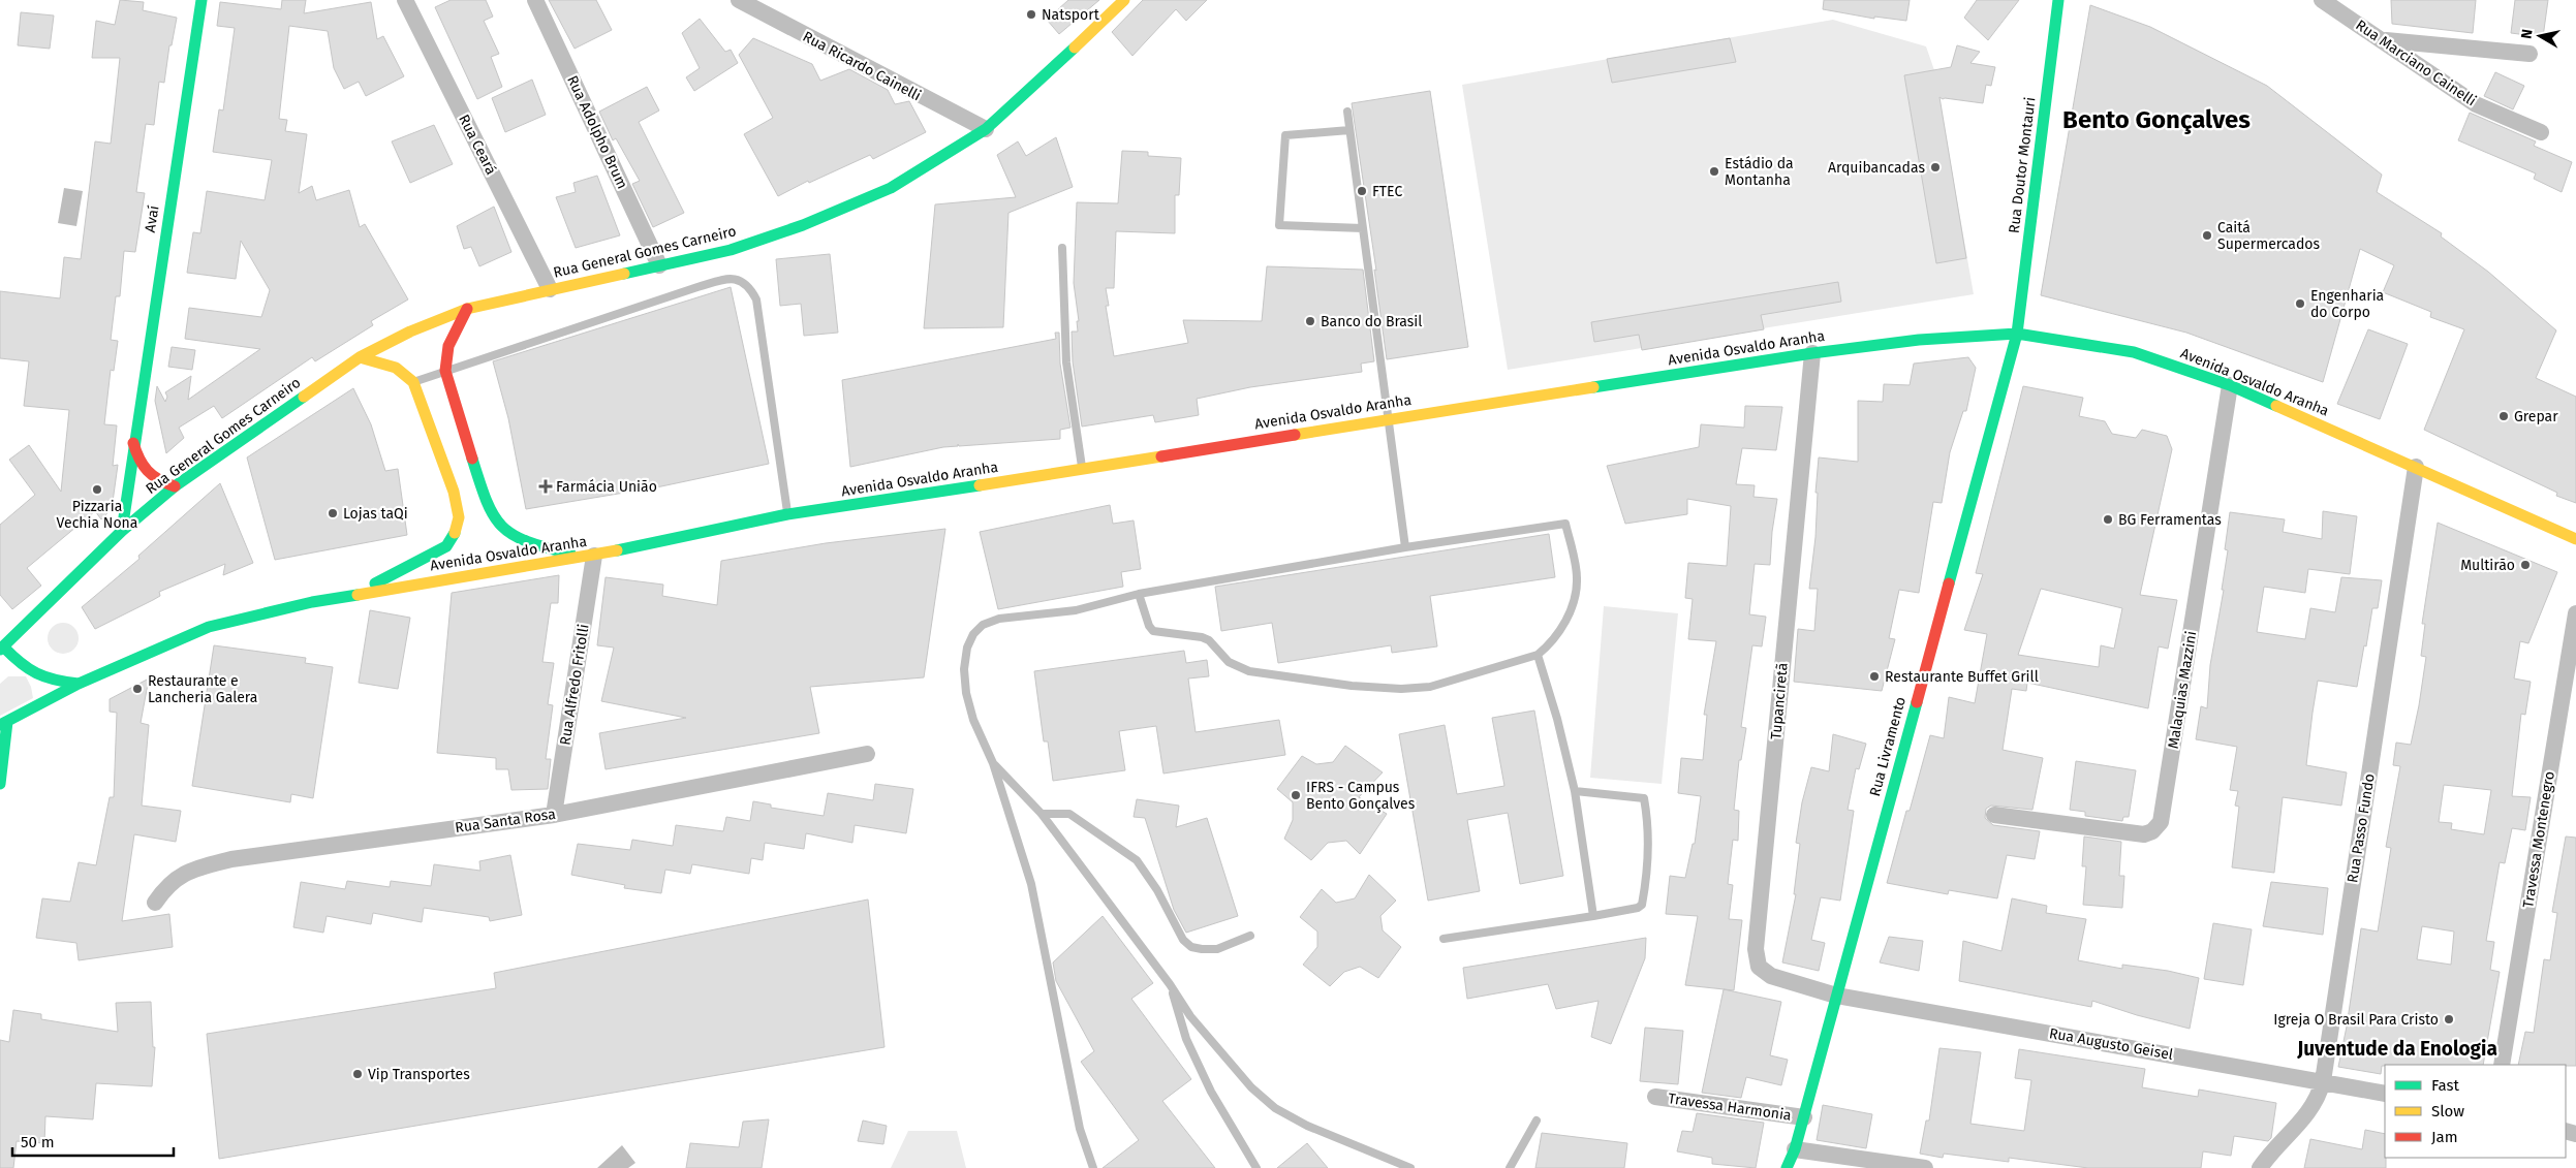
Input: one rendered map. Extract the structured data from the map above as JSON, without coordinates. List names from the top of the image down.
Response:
{
  "streets": {
    "main road": [
      "Rua Doutor Montauri",
      "Avaí",
      "Rua General Gomes Carneiro",
      "Avenida Osvaldo Aranha",
      "Rua Livramento"
    ],
    "street": [
      "Rua Marciano Cainelli",
      "Rua Ricardo Cainelli",
      "Rua Adolpho Brum",
      "Rua Ceará",
      "Rua Alfredo Fritolli",
      "Malaquias Mazzini",
      "Tupanciretã",
      "Rua Santa Rosa",
      "Rua Passo Fundo",
      "Travessa Montenegro",
      "Rua Augusto Geisel",
      "Travessa Harmonia"
    ]
  },
  "crossings": [
    ["Rua Ricardo Cainelli", "Rua General Gomes Carneiro"],
    ["Rua Adolpho Brum", "Rua General Gomes Carneiro"],
    ["Rua Ceará", "Rua General Gomes Carneiro"],
    ["Rua Doutor Montauri", "Avenida Osvaldo Aranha"],
    ["Rua Doutor Montauri", "Rua Livramento"],
    ["Avaí", "Rua General Gomes Carneiro"],
    ["Avenida Osvaldo Aranha", "Rua Alfredo Fritolli"],
    ["Avenida Osvaldo Aranha", "Malaquias Mazzini"],
    ["Avenida Osvaldo Aranha", "Tupanciretã"],
    ["Avenida Osvaldo Aranha", "Rua Livramento"],
    ["Avenida Osvaldo Aranha", "Rua Passo Fundo"],
    ["Rua Alfredo Fritolli", "Rua Santa Rosa"],
    ["Tupanciretã", "Rua Livramento"],
    ["Tupanciretã", "Rua Augusto Geisel"],
    ["Rua Livramento", "Rua Augusto Geisel"],
    ["Rua Livramento", "Travessa Harmonia"],
    ["Rua Passo Fundo", "Rua Augusto Geisel"]
  ],
  "districts": ["Bento Gonçalves", "Juventude da Enologia"],
  "places": {
    "other": [
      "Natsport",
      "Arquibancadas",
      "Estádio da Montanha",
      "FTEC",
      "Caitá Supermercados",
      "Engenharia do Corpo",
      "Banco do Brasil",
      "Grepar",
      "Pizzaria Vechia Nona",
      "Lojas taQi",
      "BG Ferramentas",
      "Multirão",
      "Restaurante Buffet Grill",
      "Restaurante e Lancheria Galera",
      "IFRS - Campus Bento Gonçalves",
      "Igreja O Brasil Para Cristo",
      "Vip Transportes"
    ],
    "health": ["Farmácia União"]
  },
  "legend": ["Fast", "Slow", "Jam"],
  "scale_bar": "50 m",
  "north": "left"
}
